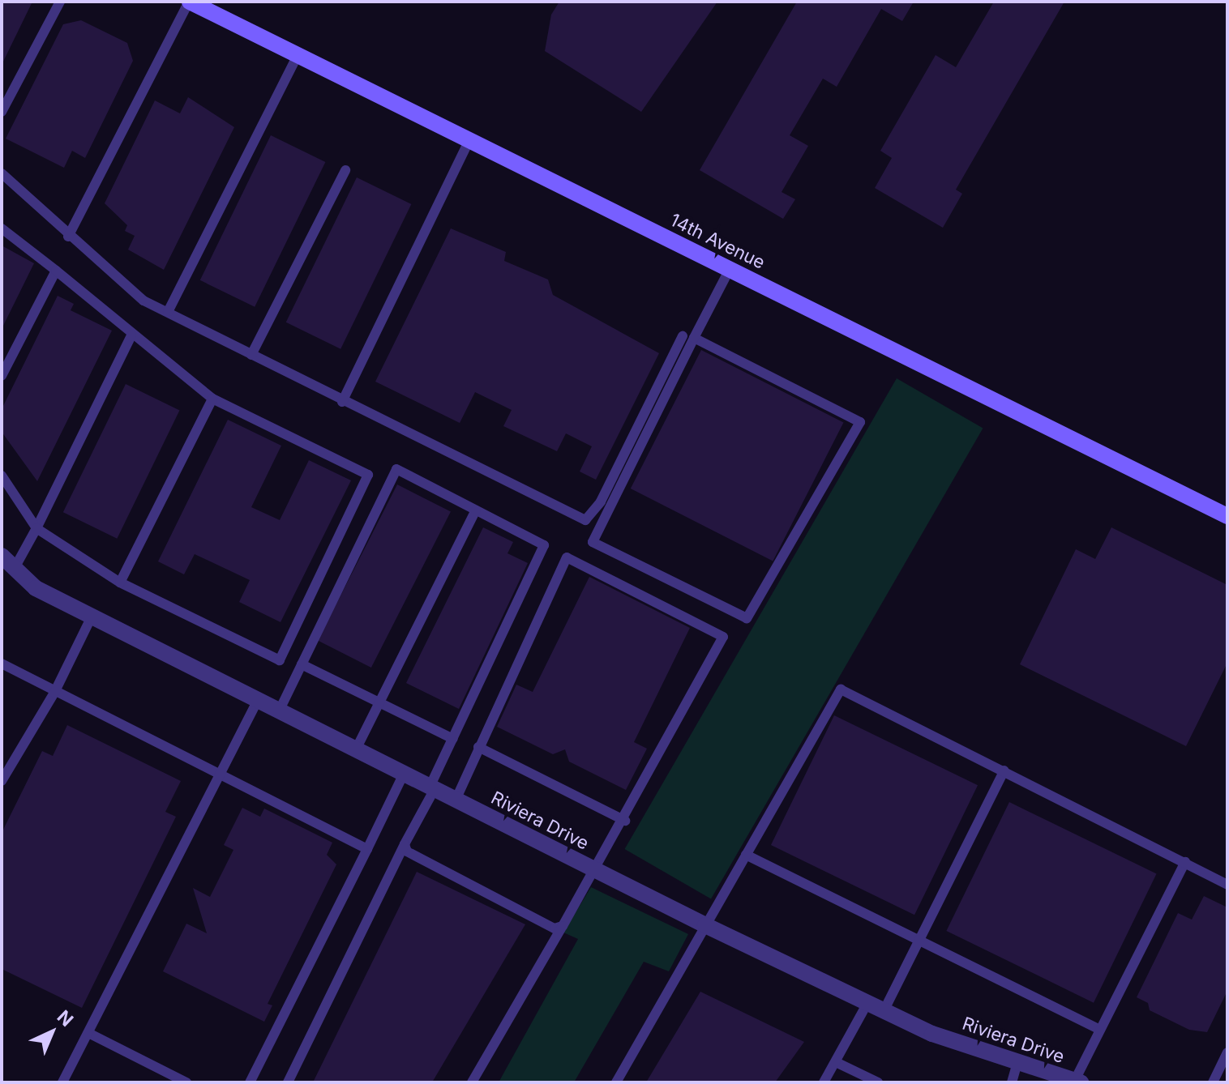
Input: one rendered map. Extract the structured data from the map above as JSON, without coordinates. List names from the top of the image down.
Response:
{
  "streets": {
    "main road": ["14th Avenue"],
    "street": ["Riviera Drive"]
  },
  "north": "top right"
}
